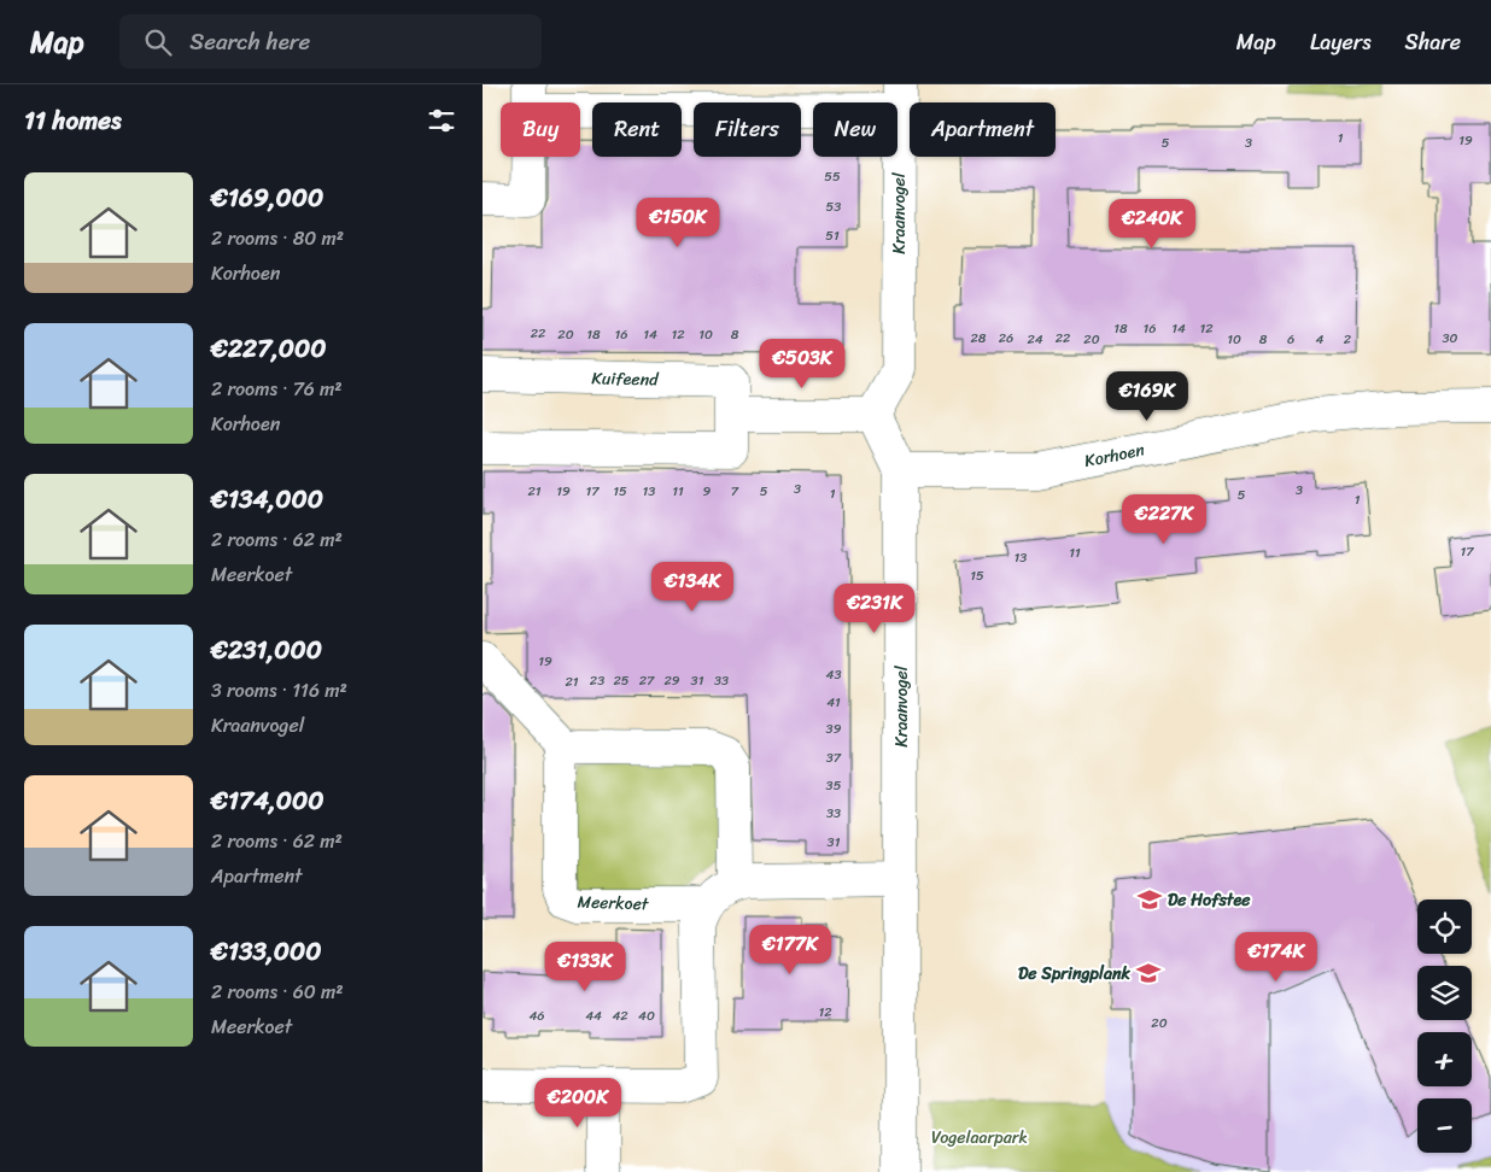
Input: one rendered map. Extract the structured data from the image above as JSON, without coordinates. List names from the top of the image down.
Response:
{
  "streets": {
    "street": [
      "Kraanvogel",
      "Kuifeend",
      "Korhoen",
      "Meerkoet"
    ]
  },
  "crossings": [
    ["Kraanvogel", "Korhoen"]
  ],
  "parks": ["Vogelaarpark"],
  "places": {
    "school or university": ["De Hofstee", "De Springplank"]
  },
  "house_numbers": [
    "1",
    "19",
    "5",
    "3",
    "55",
    "53",
    "51",
    "18",
    "16",
    "14",
    "12",
    "22",
    "20",
    "18",
    "16",
    "14",
    "12",
    "10",
    "8",
    "28",
    "26",
    "22",
    "30",
    "24",
    "20",
    "10",
    "8",
    "6",
    "4",
    "2",
    "3",
    "3",
    "21",
    "19",
    "17",
    "15",
    "13",
    "11",
    "9",
    "7",
    "5",
    "1",
    "5",
    "1",
    "17",
    "11",
    "13",
    "15",
    "19",
    "43",
    "23",
    "25",
    "27",
    "29",
    "31",
    "33",
    "21",
    "41",
    "39",
    "37",
    "35",
    "33",
    "31",
    "12",
    "46",
    "44",
    "42",
    "40",
    "20"
  ],
  "page": {
    "header": "Map",
    "search": "Search here",
    "nav": ["Map", "Layers", "Share"],
    "heading": "11 homes",
    "chip": [
      "Buy",
      "Rent",
      "Filters",
      "New",
      "Apartment"
    ],
    "list": [
      {
        "name": "€169,000",
        "note": "2 rooms · 80 m² · Korhoen"
      },
      {
        "name": "€227,000",
        "note": "2 rooms · 76 m² · Korhoen"
      },
      {
        "name": "€134,000",
        "note": "2 rooms · 62 m² · Meerkoet"
      },
      {
        "name": "€231,000",
        "note": "3 rooms · 116 m² · Kraanvogel"
      },
      {
        "name": "€174,000",
        "note": "2 rooms · 62 m² · Apartment"
      },
      {
        "name": "€133,000",
        "note": "2 rooms · 60 m² · Meerkoet"
      }
    ],
    "price": [
      "€150K",
      "€240K",
      "€503K",
      "€169K",
      "€227K",
      "€134K",
      "€231K",
      "€177K",
      "€174K",
      "€133K",
      "€200K"
    ],
    "map_buttons": ["+", "−"]
  }
}
